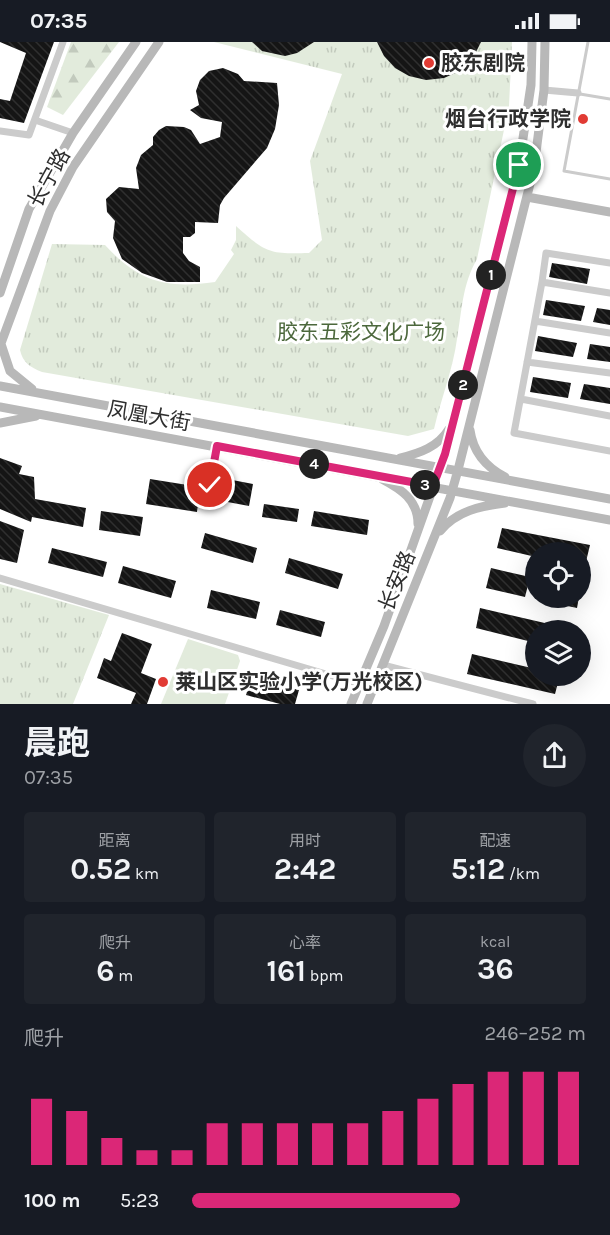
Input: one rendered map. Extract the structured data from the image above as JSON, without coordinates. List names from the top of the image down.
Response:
{
  "streets": {
    "street": ["长宁路", "凤凰大街", "长安路"]
  },
  "crossings": [
    ["凤凰大街", "长安路"]
  ],
  "parks": ["胶东五彩文化广场"],
  "places": ["胶东剧院", "烟台行政学院", "莱山区实验小学(万光校区)"],
  "page": {
    "status": "07:35",
    "pins": [
      "1",
      "2",
      "4",
      "3"
    ],
    "heading": ["晨跑", "07:35"],
    "stats": [
      ["距离", "0.52 km"],
      ["用时", "2:42"],
      ["配速", "5:12 /km"],
      ["爬升", "6 m"],
      ["心率", "161 bpm"],
      ["kcal", "36"]
    ],
    "chart": ["爬升", "246–252 m"],
    "list": [
      {
        "name": "100 m",
        "note": "5:23"
      }
    ]
  }
}
